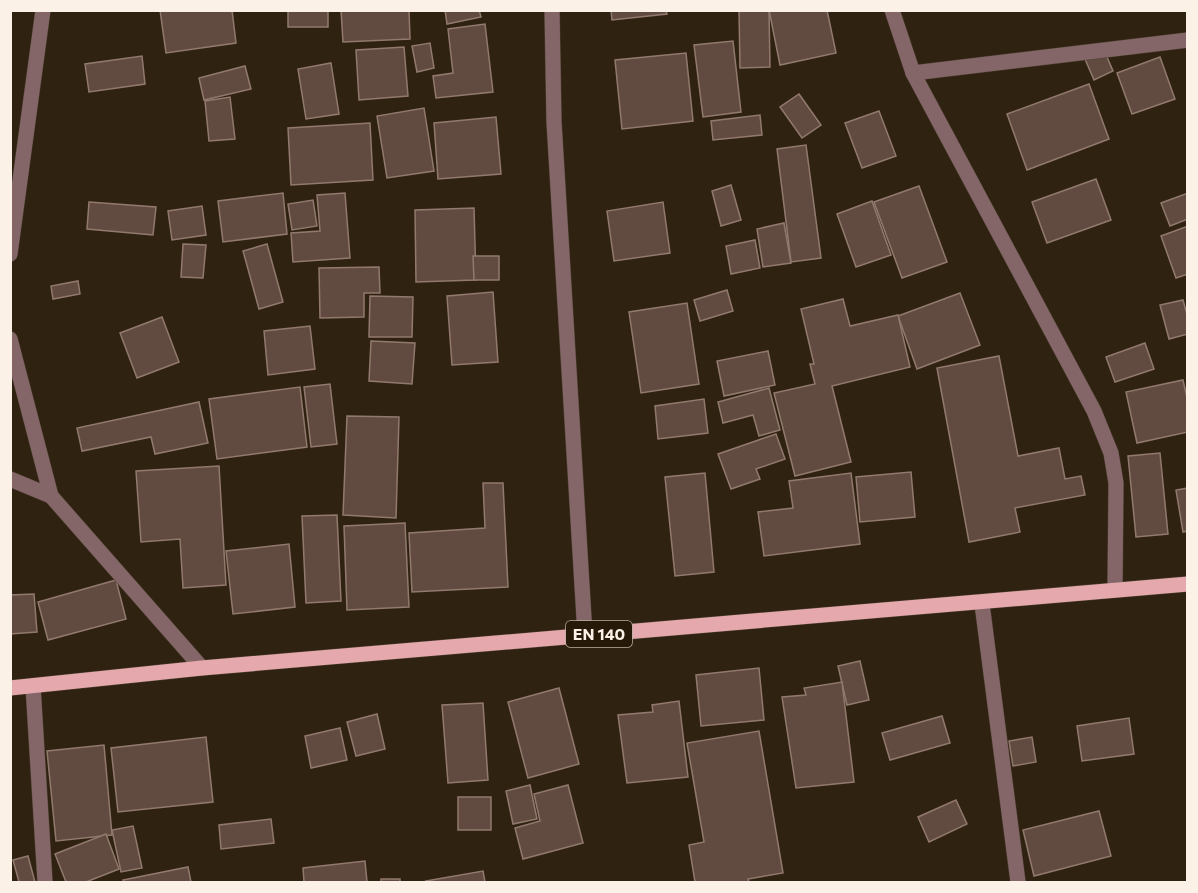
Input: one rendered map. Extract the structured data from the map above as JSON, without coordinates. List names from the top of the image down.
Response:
{
  "streets": {
    "main road": ["EN 140"]
  }
}
